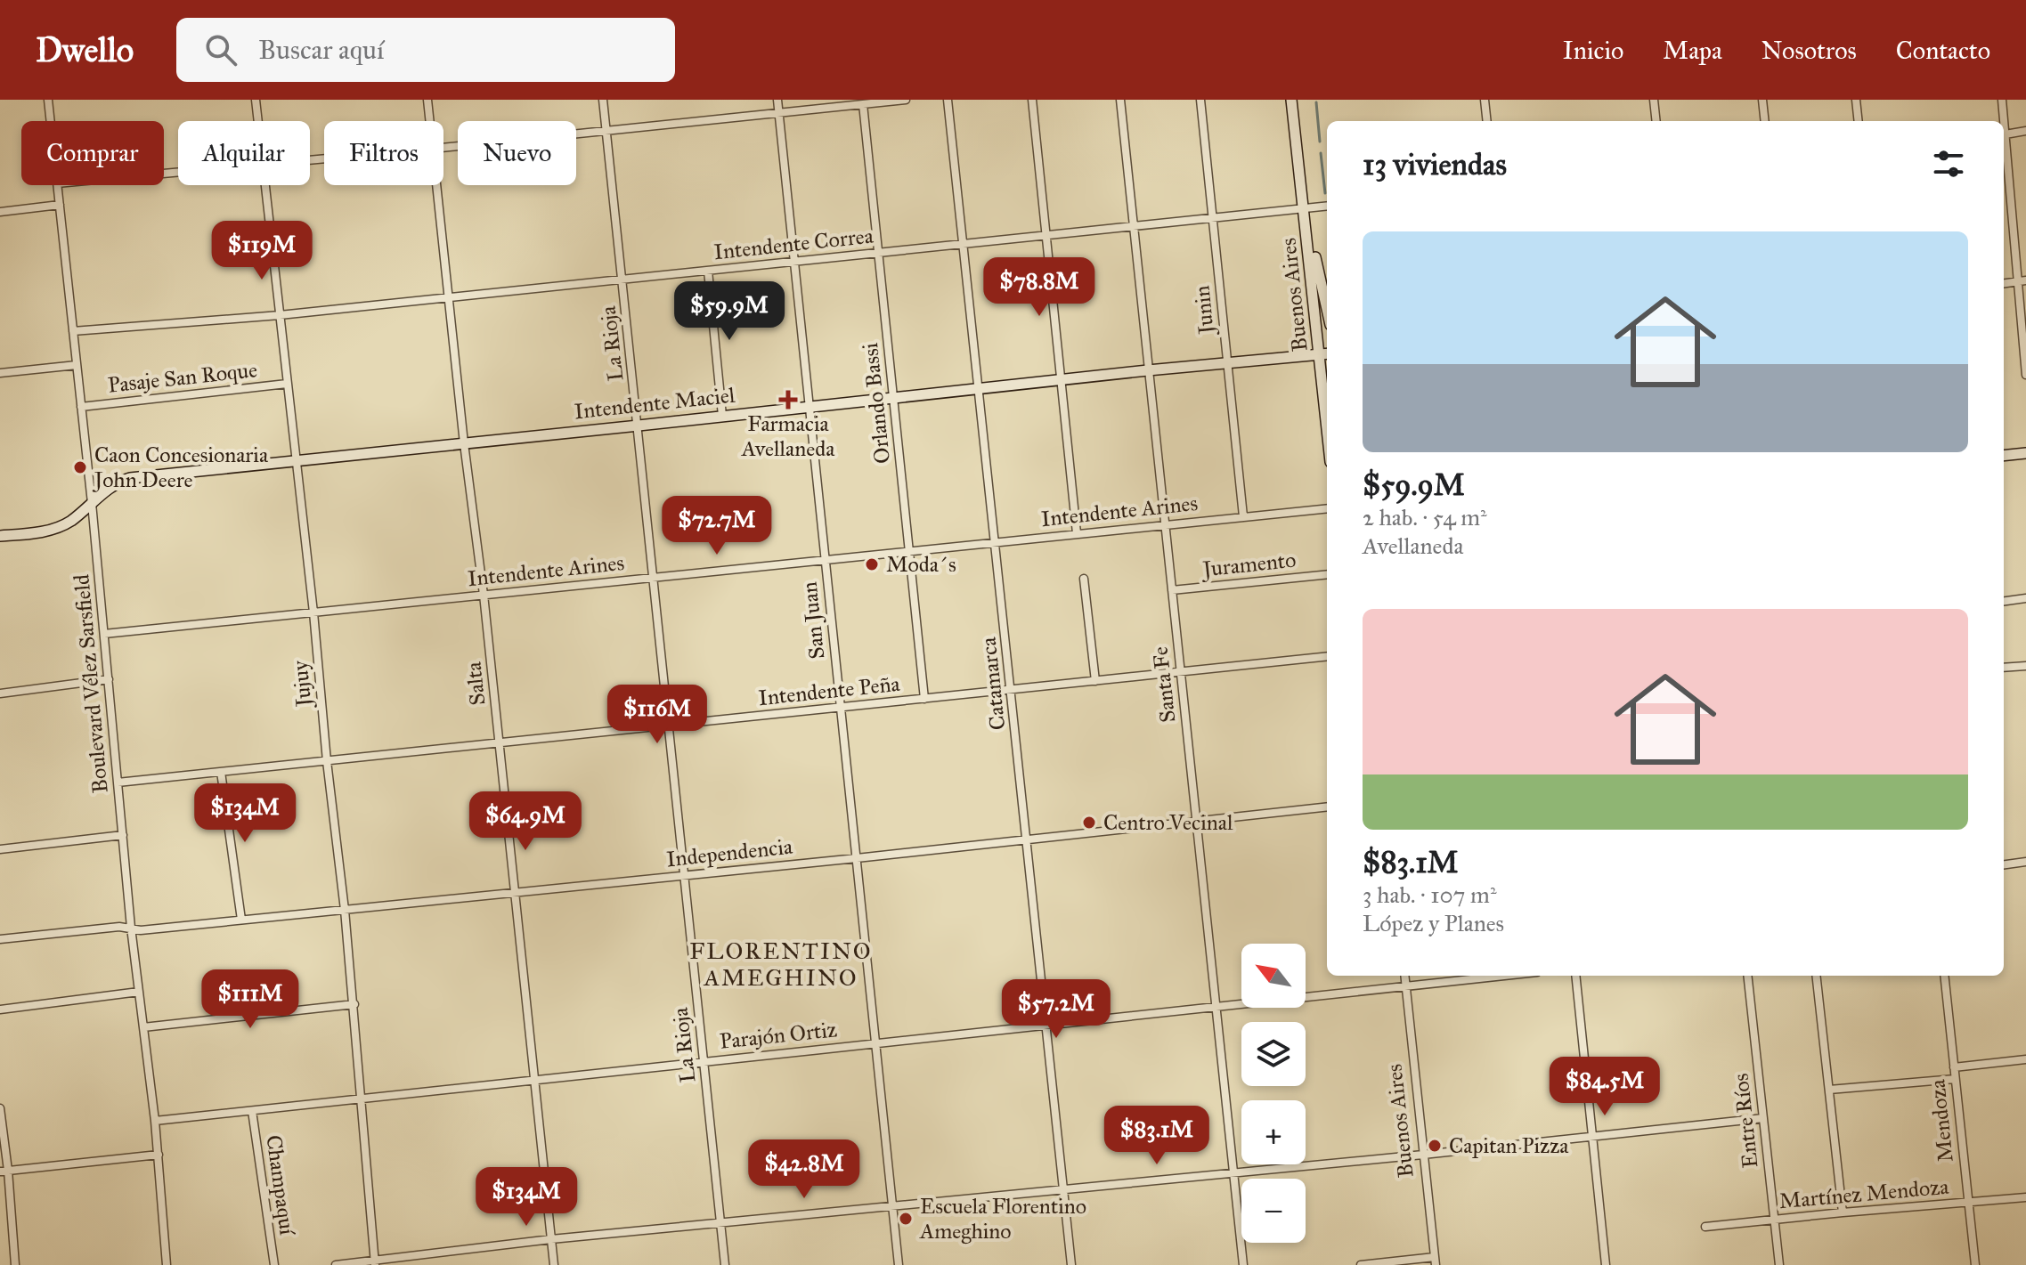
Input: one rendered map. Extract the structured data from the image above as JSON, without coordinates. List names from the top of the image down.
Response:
{
  "streets": {
    "main road": ["Buenos Aires", "Intendente Maciel"],
    "street": [
      "Intendente Correa",
      "Junin",
      "La Rioja",
      "Pasaje San Roque",
      "Orlando Bassi",
      "Intendente Arines",
      "Juramento",
      "San Juan",
      "Boulevard Vélez Sarsfield",
      "Jujuy",
      "Salta",
      "Catamarca",
      "Santa Fe",
      "Intendente Peña",
      "Independencia",
      "Parajón Ortiz",
      "Entre Ríos",
      "Mendoza",
      "Champaquí",
      "Martínez Mendoza"
    ]
  },
  "crossings": [
    ["Intendente Correa", "Buenos Aires"],
    ["Intendente Correa", "Junin"],
    ["Intendente Correa", "La Rioja"],
    ["Intendente Correa", "Orlando Bassi"],
    ["Intendente Correa", "San Juan"],
    ["Intendente Correa", "Boulevard Vélez Sarsfield"],
    ["Intendente Correa", "Jujuy"],
    ["Intendente Correa", "Salta"],
    ["Intendente Correa", "Catamarca"],
    ["Intendente Correa", "Santa Fe"],
    ["Buenos Aires", "Intendente Maciel"],
    ["Buenos Aires", "Parajón Ortiz"],
    ["Junin", "Intendente Maciel"],
    ["Junin", "Intendente Arines"],
    ["La Rioja", "Intendente Maciel"],
    ["La Rioja", "Intendente Arines"],
    ["La Rioja", "Intendente Peña"],
    ["La Rioja", "Independencia"],
    ["La Rioja", "Parajón Ortiz"],
    ["Pasaje San Roque", "Boulevard Vélez Sarsfield"],
    ["Pasaje San Roque", "Jujuy"],
    ["Intendente Maciel", "Orlando Bassi"],
    ["Intendente Maciel", "San Juan"],
    ["Intendente Maciel", "Boulevard Vélez Sarsfield"],
    ["Intendente Maciel", "Jujuy"],
    ["Intendente Maciel", "Salta"],
    ["Intendente Maciel", "Catamarca"],
    ["Intendente Maciel", "Santa Fe"],
    ["Orlando Bassi", "Intendente Arines"],
    ["Orlando Bassi", "Intendente Peña"],
    ["Intendente Arines", "San Juan"],
    ["Intendente Arines", "Boulevard Vélez Sarsfield"],
    ["Intendente Arines", "Jujuy"],
    ["Intendente Arines", "Salta"],
    ["Intendente Arines", "Catamarca"],
    ["Intendente Arines", "Santa Fe"],
    ["Juramento", "Santa Fe"],
    ["San Juan", "Intendente Peña"],
    ["San Juan", "Independencia"],
    ["San Juan", "Parajón Ortiz"],
    ["Boulevard Vélez Sarsfield", "Intendente Peña"],
    ["Boulevard Vélez Sarsfield", "Independencia"],
    ["Boulevard Vélez Sarsfield", "Parajón Ortiz"],
    ["Jujuy", "Intendente Peña"],
    ["Jujuy", "Independencia"],
    ["Jujuy", "Parajón Ortiz"],
    ["Salta", "Intendente Peña"],
    ["Salta", "Independencia"],
    ["Salta", "Parajón Ortiz"],
    ["Catamarca", "Intendente Peña"],
    ["Catamarca", "Independencia"],
    ["Catamarca", "Parajón Ortiz"],
    ["Santa Fe", "Intendente Peña"],
    ["Santa Fe", "Independencia"],
    ["Santa Fe", "Parajón Ortiz"],
    ["Parajón Ortiz", "Champaquí"],
    ["Entre Ríos", "Martínez Mendoza"],
    ["Mendoza", "Martínez Mendoza"]
  ],
  "districts": ["FLORENTINO AMEGHINO"],
  "places": {
    "health": ["Farmacia Avellaneda"],
    "other": [
      "Caon Concesionaria John Deere",
      "Moda´s",
      "Centro Vecinal",
      "Capitan Pizza",
      "Escuela Florentino Ameghino"
    ]
  },
  "north": "top left",
  "page": {
    "header": "Dwello",
    "search": "Buscar aquí",
    "nav": [
      "Inicio",
      "Mapa",
      "Nosotros",
      "Contacto"
    ],
    "chip": [
      "Comprar",
      "Alquilar",
      "Filtros",
      "Nuevo"
    ],
    "heading": "13 viviendas",
    "list": [
      {
        "name": "$59.9M",
        "note": "2 hab. · 54 m² · Avellaneda"
      },
      {
        "name": "$83.1M",
        "note": "3 hab. · 107 m² · López y Planes"
      }
    ],
    "price": [
      "$119M",
      "$78.8M",
      "$59.9M",
      "$72.7M",
      "$116M",
      "$134M",
      "$64.9M",
      "$111M",
      "$57.2M",
      "$84.5M",
      "$83.1M",
      "$42.8M",
      "$134M"
    ],
    "map_buttons": ["+", "−"]
  }
}
